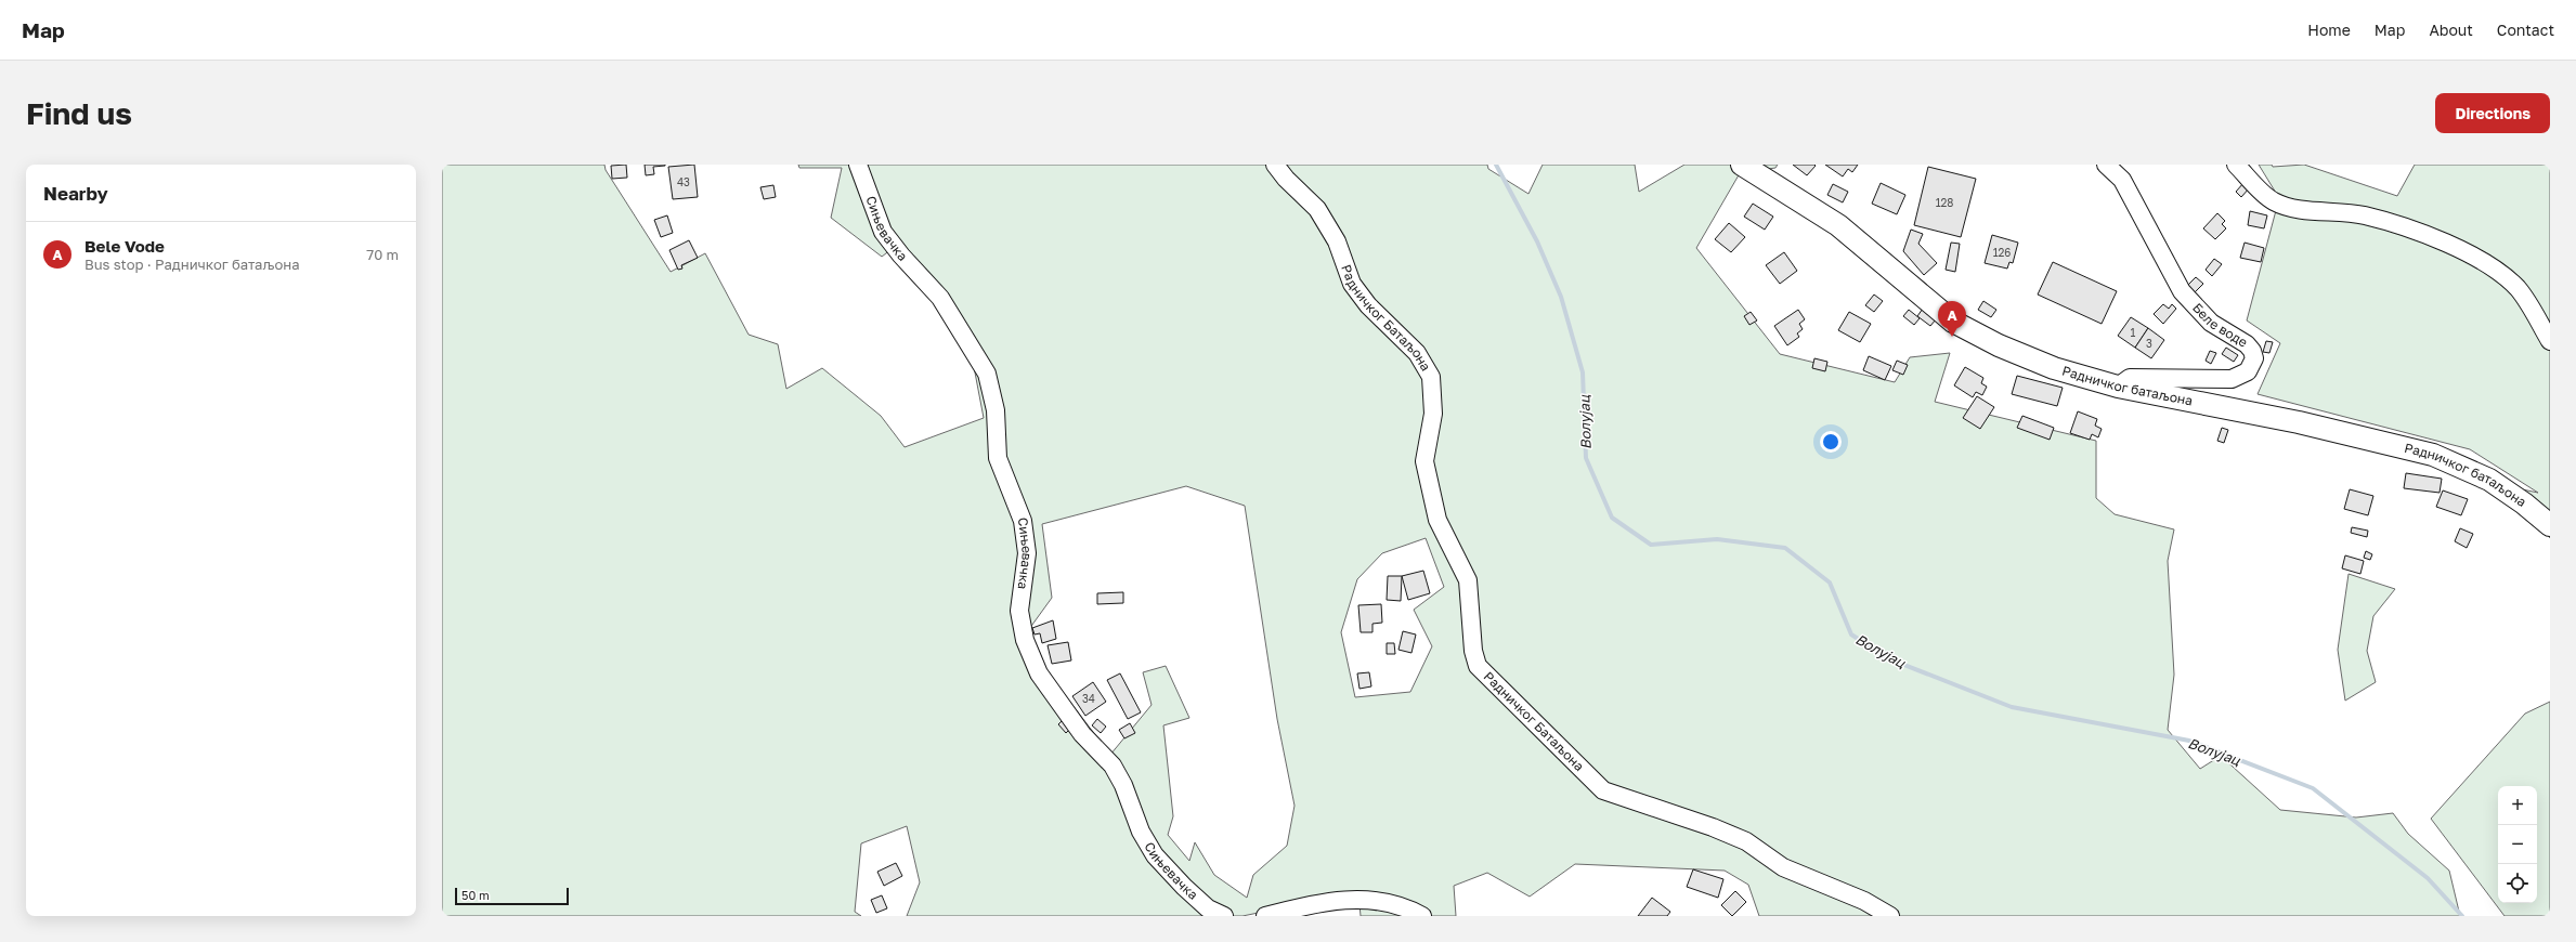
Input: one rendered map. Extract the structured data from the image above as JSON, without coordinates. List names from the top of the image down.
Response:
{
  "streets": {
    "main road": ["Радничког батаљона"],
    "street": ["Сињевачка", "Радничког Батаљона", "Беле воде"]
  },
  "crossings": [
    ["Беле воде", "Радничког батаљона"]
  ],
  "water": ["Волујац"],
  "house_numbers": [
    "43",
    "128",
    "126",
    "1",
    "3",
    "34"
  ],
  "scale_bar": "50 m",
  "page": {
    "header": "Map",
    "nav": [
      "Home",
      "Map",
      "About",
      "Contact"
    ],
    "buttons": "Directions",
    "title": "Find us",
    "heading": "Nearby",
    "list": [
      {
        "mark": "A",
        "name": "Bele Vode",
        "note": "Bus stop · Радничког батаљона",
        "value": "70 m"
      }
    ],
    "pins": "A",
    "map_buttons": ["+", "−"],
    "scale": "50 m"
  }
}
